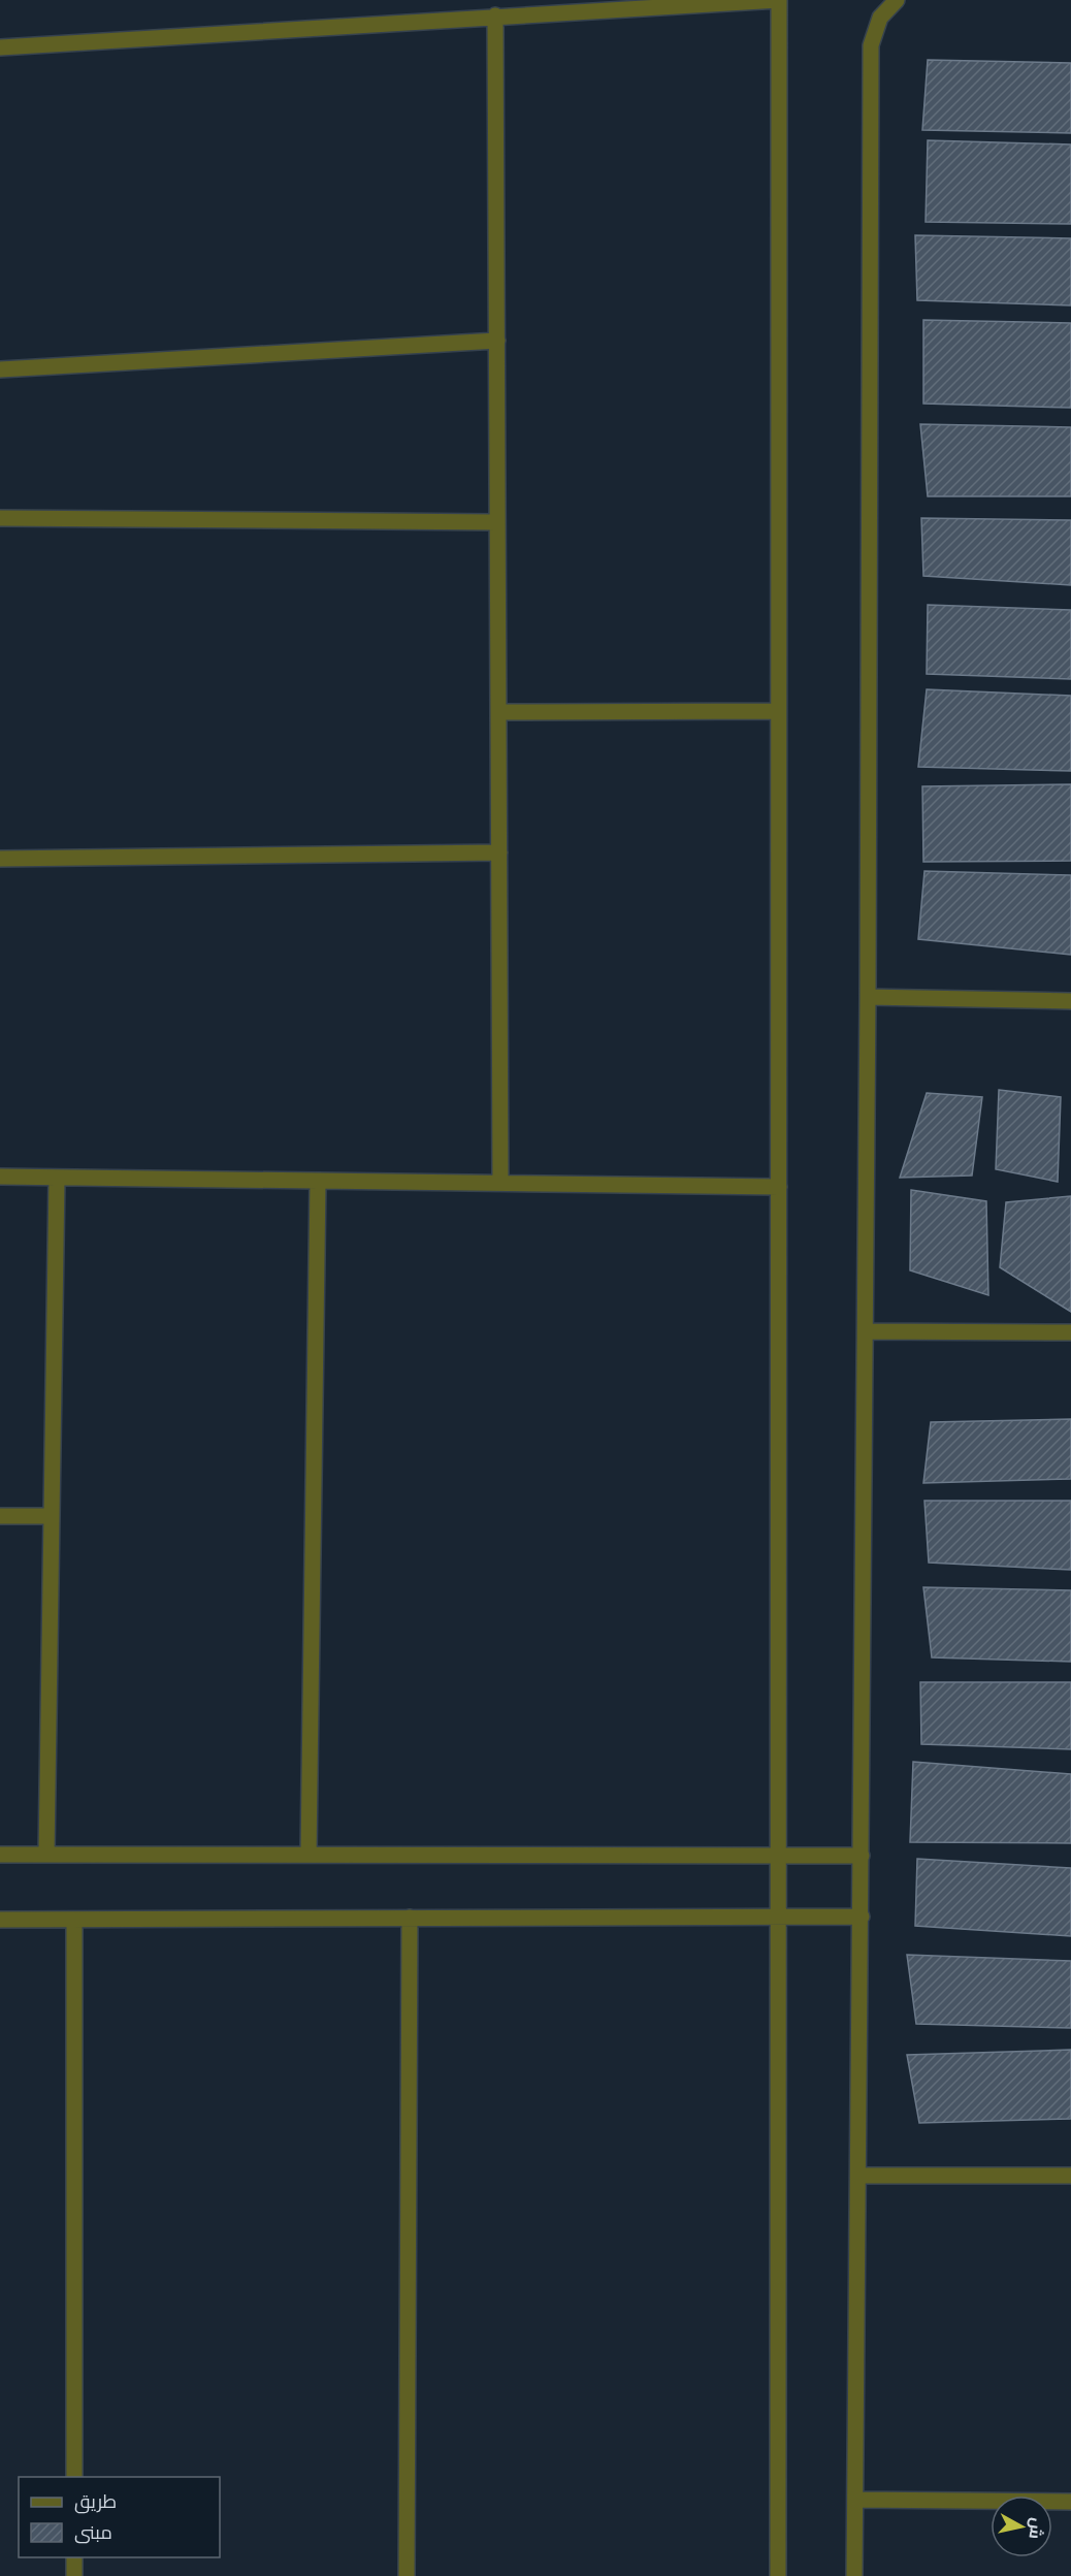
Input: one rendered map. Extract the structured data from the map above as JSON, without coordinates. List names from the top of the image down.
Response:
{
  "legend": ["طريق", "مبنى"],
  "north": "right"
}
